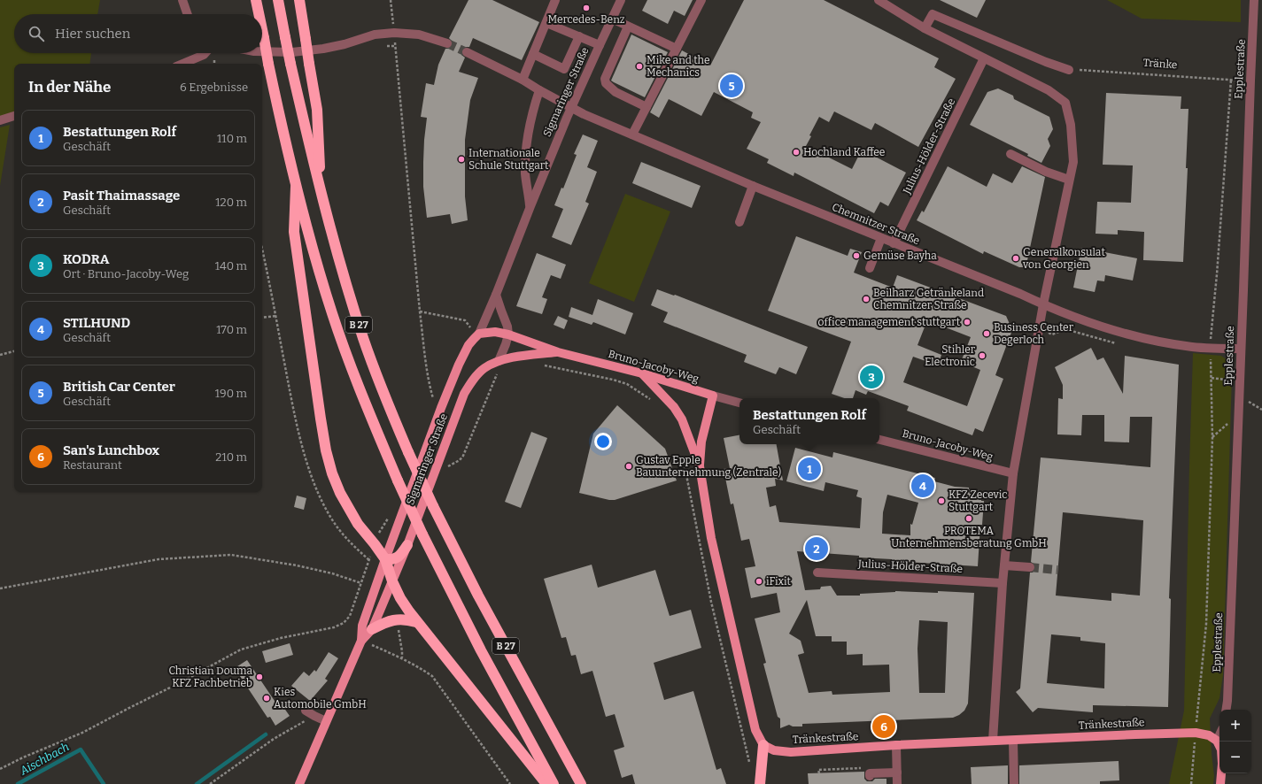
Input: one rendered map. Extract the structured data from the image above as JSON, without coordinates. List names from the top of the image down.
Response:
{
  "streets": {
    "highway": ["B 27"],
    "main road": ["Sigmaringer Straße", "Bruno-Jacoby-Weg", "Tränkestraße"],
    "street": ["Epplestraße", "Julius-Hölder-Straße", "Chemnitzer Straße"],
    "path": ["Tränke"]
  },
  "crossings": [
    ["Tränke", "Epplestraße"],
    ["Epplestraße", "Chemnitzer Straße"],
    ["Sigmaringer Straße", "Chemnitzer Straße"],
    ["Sigmaringer Straße", "B 27"],
    ["Sigmaringer Straße", "Bruno-Jacoby-Weg"],
    ["Julius-Hölder-Straße", "Chemnitzer Straße"]
  ],
  "water": ["Aischbach"],
  "places": [
    "Mercedes-Benz",
    "Mike and the Mechanics",
    "Hochland Kaffee",
    "Internationale Schule Stuttgart",
    "Gemüse Bayha",
    "Generalkonsulat von Georgien",
    "Beilharz Getränkeland Chemnitzer Straße",
    "office management stuttgart",
    "Business Center Degerloch",
    "Stihler Electronic",
    "Gustav Epple Bauunternehmung (Zentrale)",
    "KFZ Zecevic Stuttgart",
    "PROTEMA Unternehmensberatung GmbH",
    "iFixit",
    "Christian Douma KFZ Fachbetrieb",
    "Kies Automobile GmbH"
  ],
  "page": {
    "search": "Hier suchen",
    "heading": ["In der Nähe", "6 Ergebnisse"],
    "pins": [
      "5",
      "3",
      "1",
      "4",
      "2",
      "6"
    ],
    "list": [
      {
        "mark": "1",
        "name": "Bestattungen Rolf",
        "note": "Geschäft",
        "value": "110 m"
      },
      {
        "mark": "2",
        "name": "Pasit Thaimassage",
        "note": "Geschäft",
        "value": "120 m"
      },
      {
        "mark": "3",
        "name": "KODRA",
        "note": "Ort · Bruno-Jacoby-Weg",
        "value": "140 m"
      },
      {
        "mark": "4",
        "name": "STILHUND",
        "note": "Geschäft",
        "value": "170 m"
      },
      {
        "mark": "5",
        "name": "British Car Center",
        "note": "Geschäft",
        "value": "190 m"
      },
      {
        "mark": "6",
        "name": "San's Lunchbox",
        "note": "Restaurant",
        "value": "210 m"
      }
    ],
    "popup": ["Bestattungen Rolf", "Geschäft"],
    "map_buttons": ["+", "−"]
  }
}
